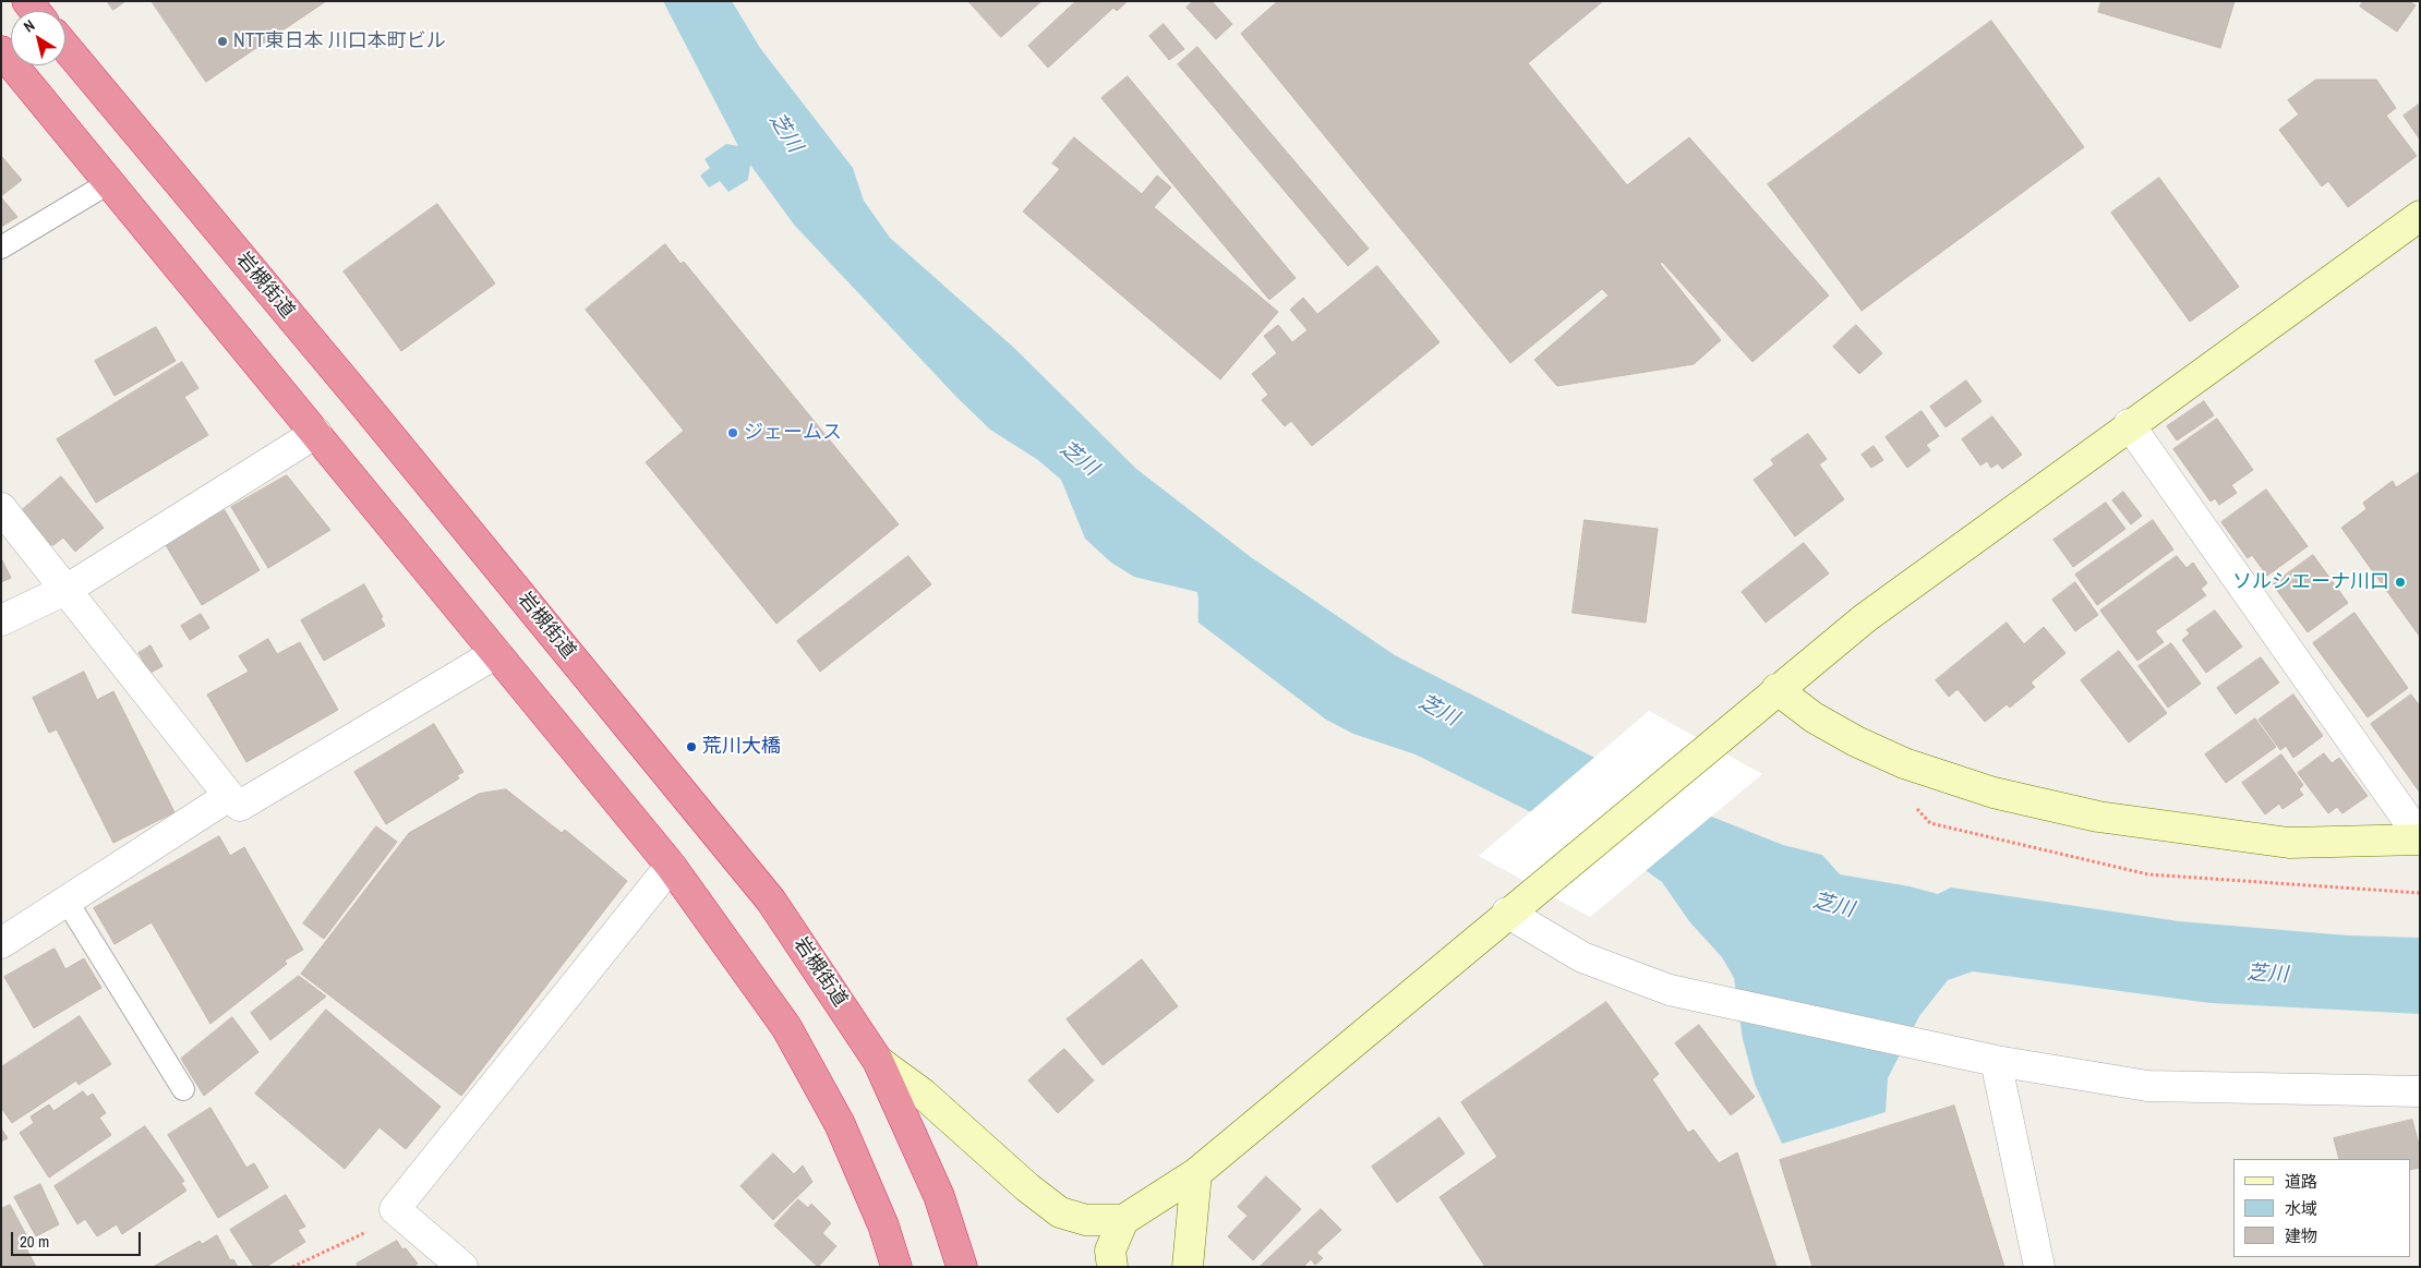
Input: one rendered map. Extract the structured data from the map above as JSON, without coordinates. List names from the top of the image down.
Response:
{
  "streets": {
    "highway": ["岩槻街道"]
  },
  "water": ["芝川"],
  "places": [
    "NTT東日本 川口本町ビル",
    "ジェームス",
    "ソルシエーナ川口",
    "荒川大橋"
  ],
  "legend": ["道路", "水域", "建物"],
  "scale_bar": "20 m",
  "north": "top left"
}
